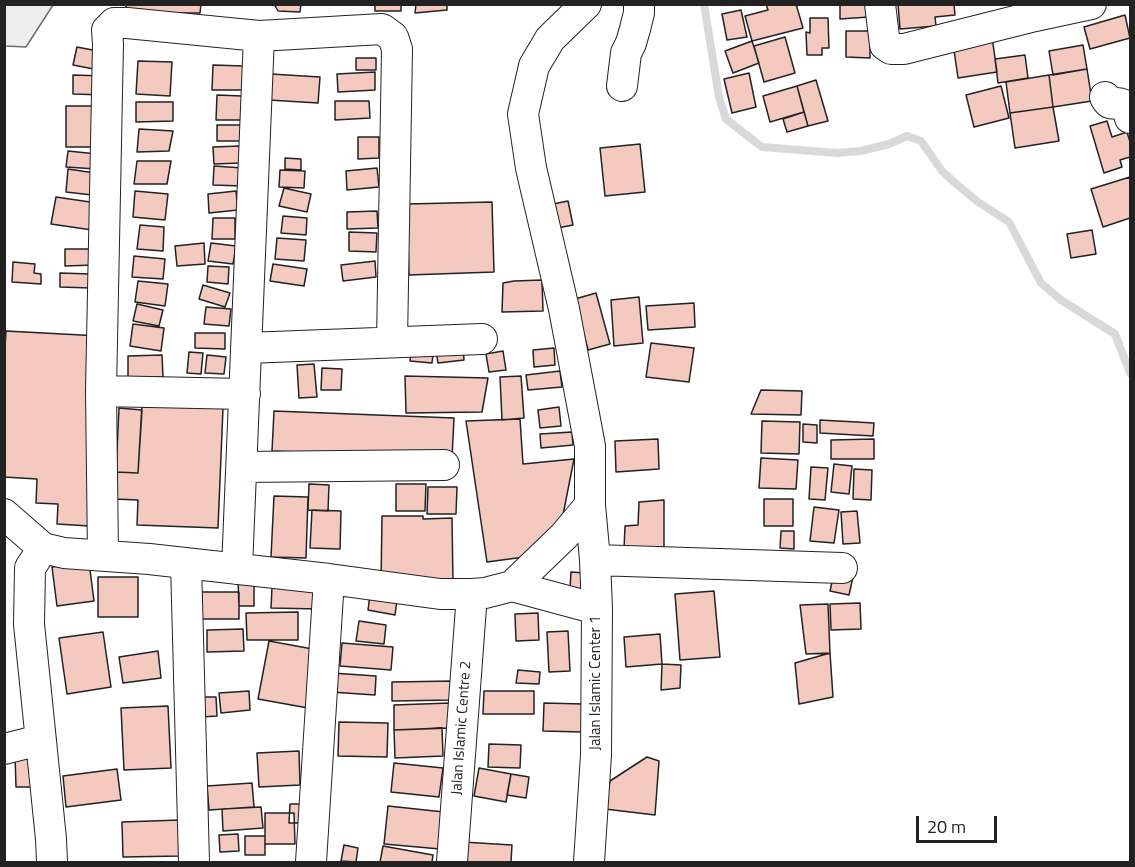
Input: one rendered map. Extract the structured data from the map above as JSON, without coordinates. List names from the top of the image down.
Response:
{
  "streets": {
    "street": ["Jalan Islamic Center 1", "Jalan Islamic Centre 2"]
  },
  "scale_bar": "20 m"
}
